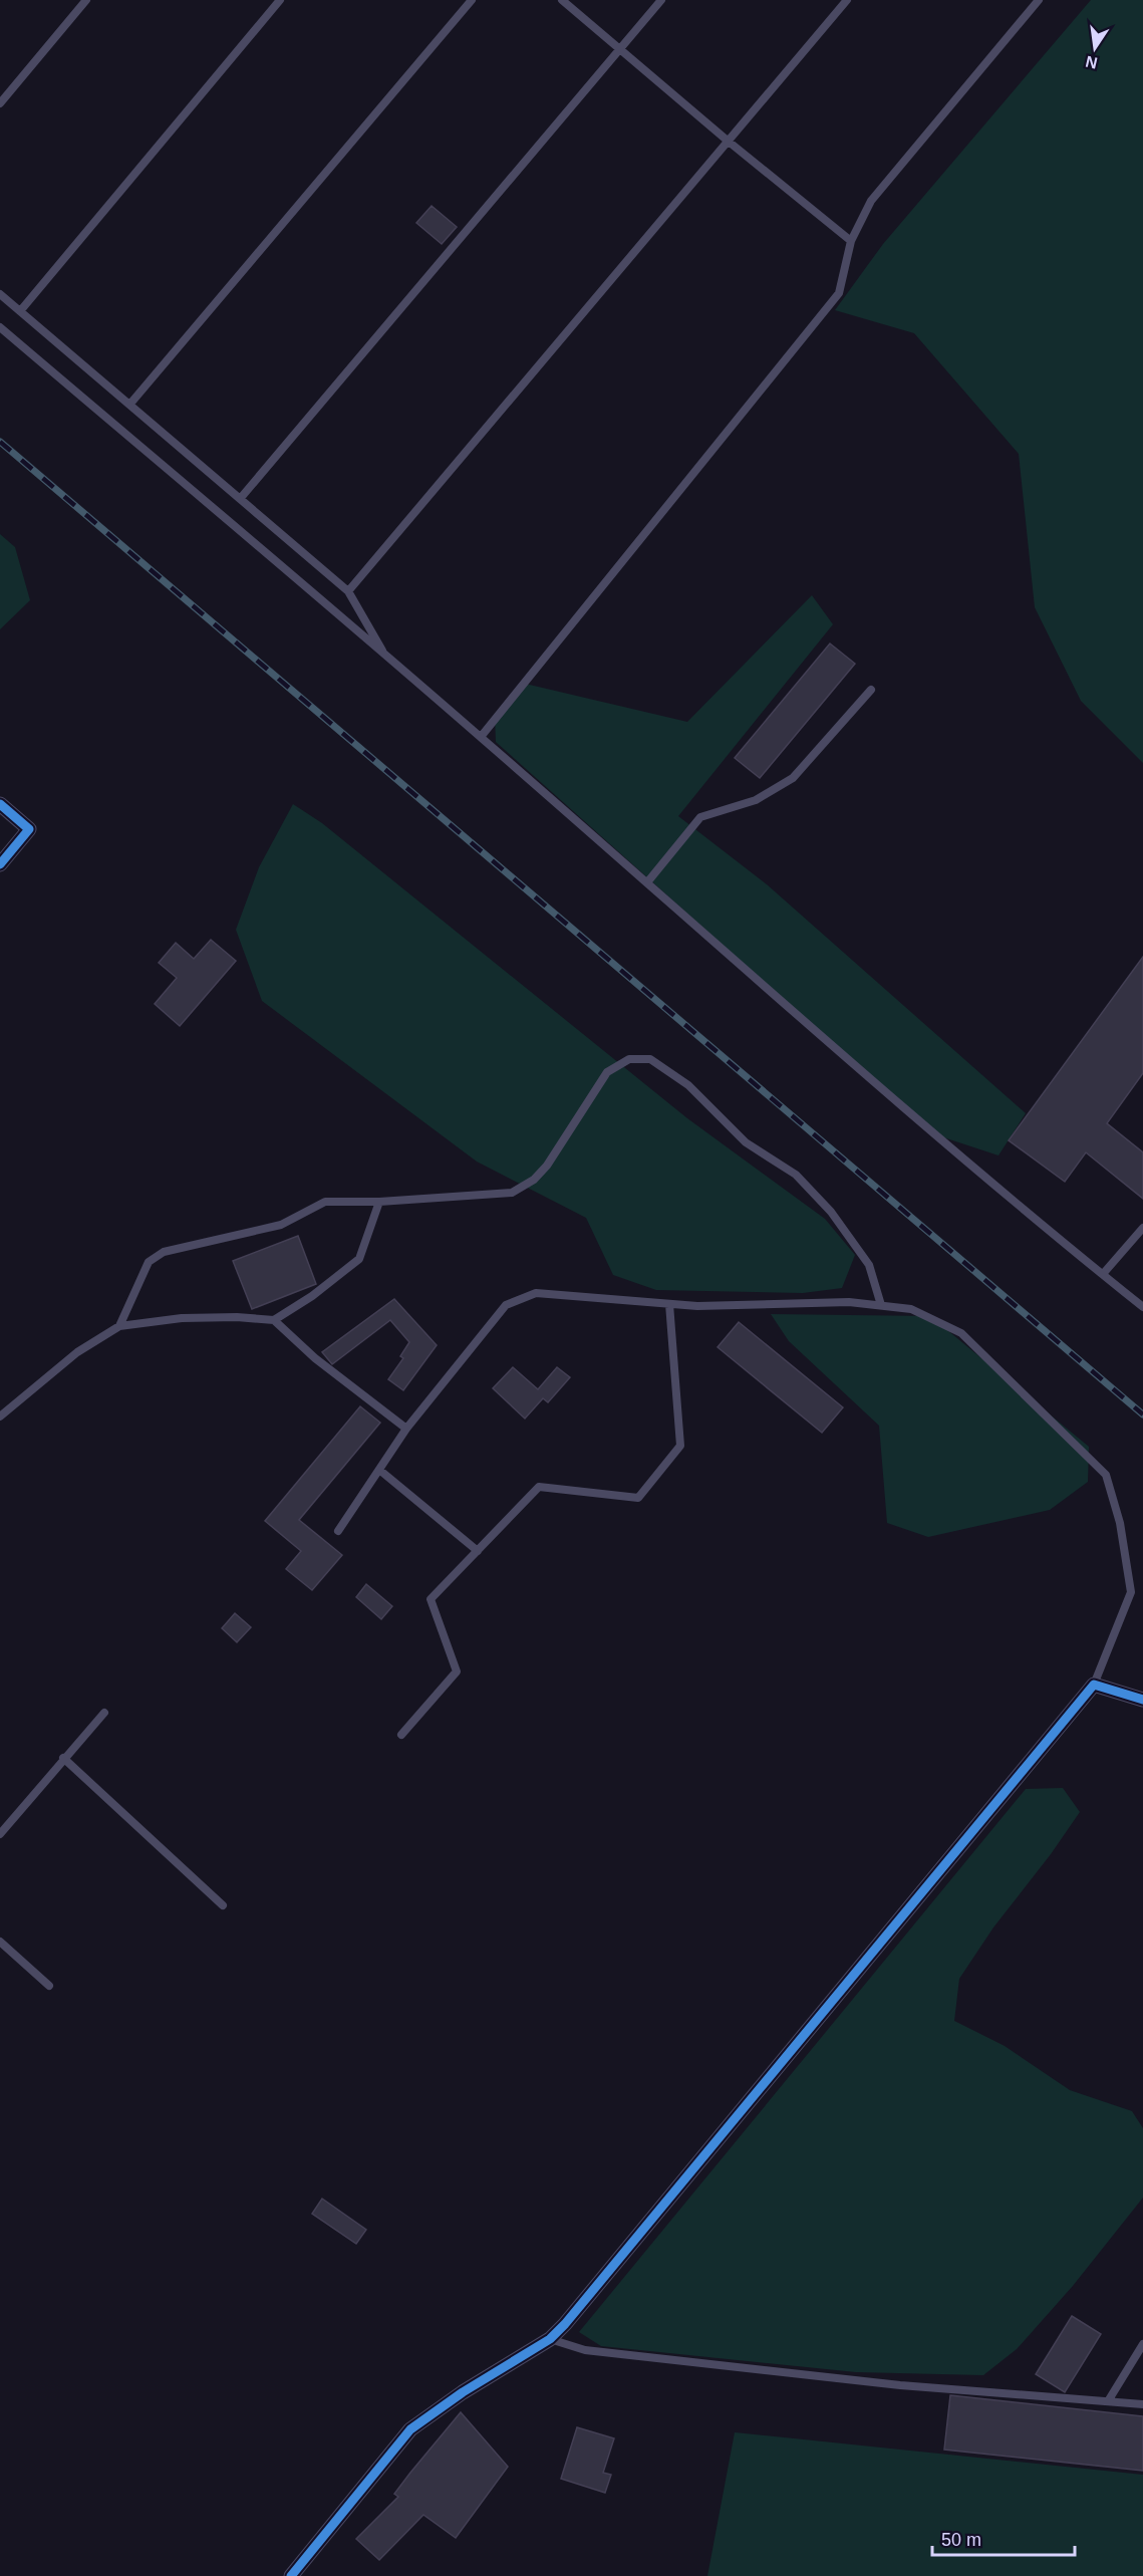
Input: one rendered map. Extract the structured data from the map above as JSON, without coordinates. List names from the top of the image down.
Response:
{
  "scale_bar": "50 m",
  "north": "bottom"
}
